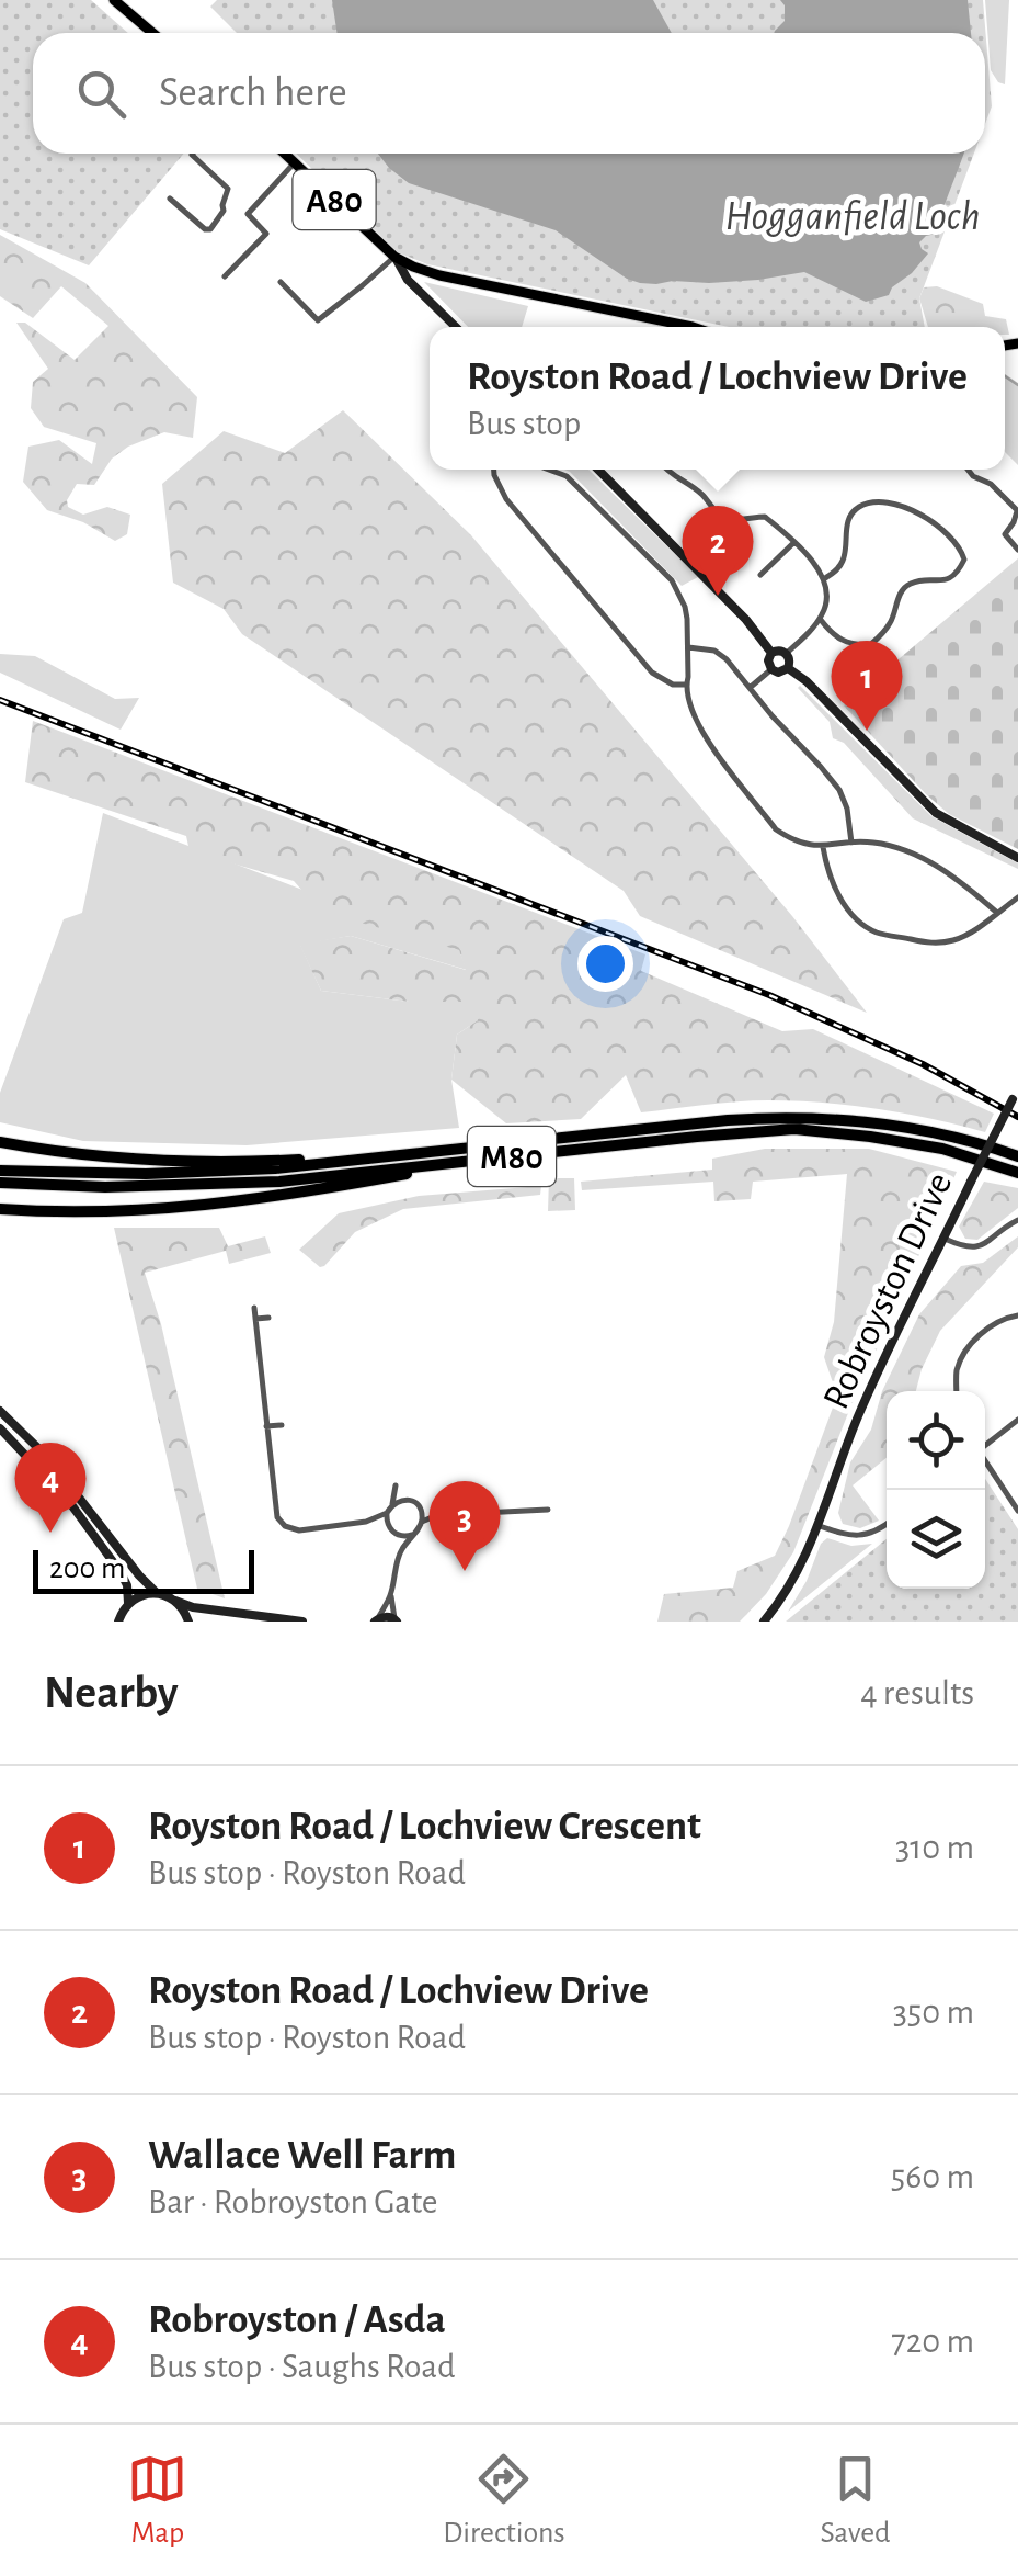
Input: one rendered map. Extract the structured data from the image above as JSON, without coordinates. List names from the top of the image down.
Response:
{
  "streets": {
    "highway": ["M80"],
    "main road": ["A80"],
    "street": ["Robroyston Drive"]
  },
  "water": ["Hogganfield Loch"],
  "scale_bar": "200 m",
  "page": {
    "search": "Search here",
    "popup": ["Royston Road / Lochview Drive", "Bus stop"],
    "pins": [
      "2",
      "1",
      "4",
      "3"
    ],
    "scale": "200 m",
    "heading": ["Nearby", "4 results"],
    "list": [
      {
        "mark": "1",
        "name": "Royston Road / Lochview Crescent",
        "note": "Bus stop · Royston Road",
        "value": "310 m"
      },
      {
        "mark": "2",
        "name": "Royston Road / Lochview Drive",
        "note": "Bus stop · Royston Road",
        "value": "350 m"
      },
      {
        "mark": "3",
        "name": "Wallace Well Farm",
        "note": "Bar · Robroyston Gate",
        "value": "560 m"
      },
      {
        "mark": "4",
        "name": "Robroyston / Asda",
        "note": "Bus stop · Saughs Road",
        "value": "720 m"
      }
    ],
    "nav": ["Map", "Directions", "Saved"]
  }
}
